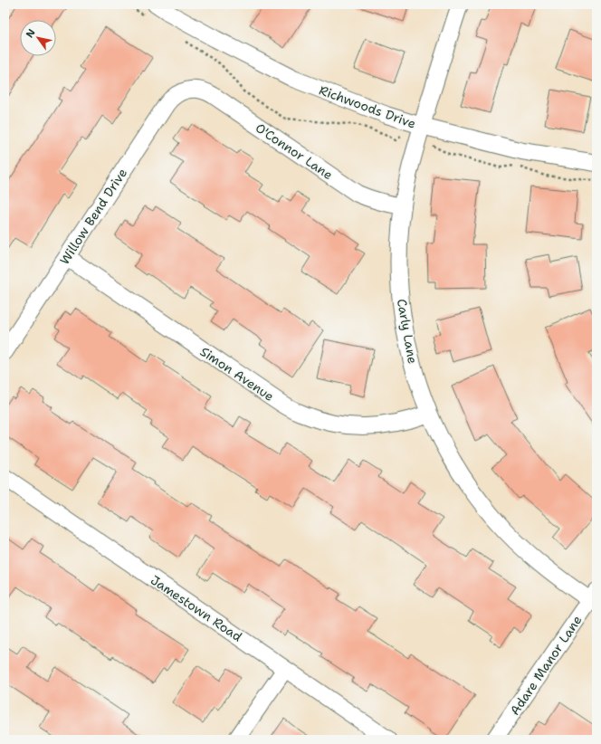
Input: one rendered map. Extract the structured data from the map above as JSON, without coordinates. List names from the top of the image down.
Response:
{
  "streets": {
    "street": [
      "Richwoods Drive",
      "O'Connor Lane",
      "Willow Bend Drive",
      "Carly Lane",
      "Simon Avenue",
      "Jamestown Road",
      "Adare Manor Lane"
    ]
  },
  "crossings": [
    ["Richwoods Drive", "Carly Lane"],
    ["O'Connor Lane", "Willow Bend Drive"],
    ["O'Connor Lane", "Carly Lane"],
    ["Willow Bend Drive", "Simon Avenue"],
    ["Carly Lane", "Simon Avenue"],
    ["Carly Lane", "Adare Manor Lane"]
  ],
  "north": "top left"
}
